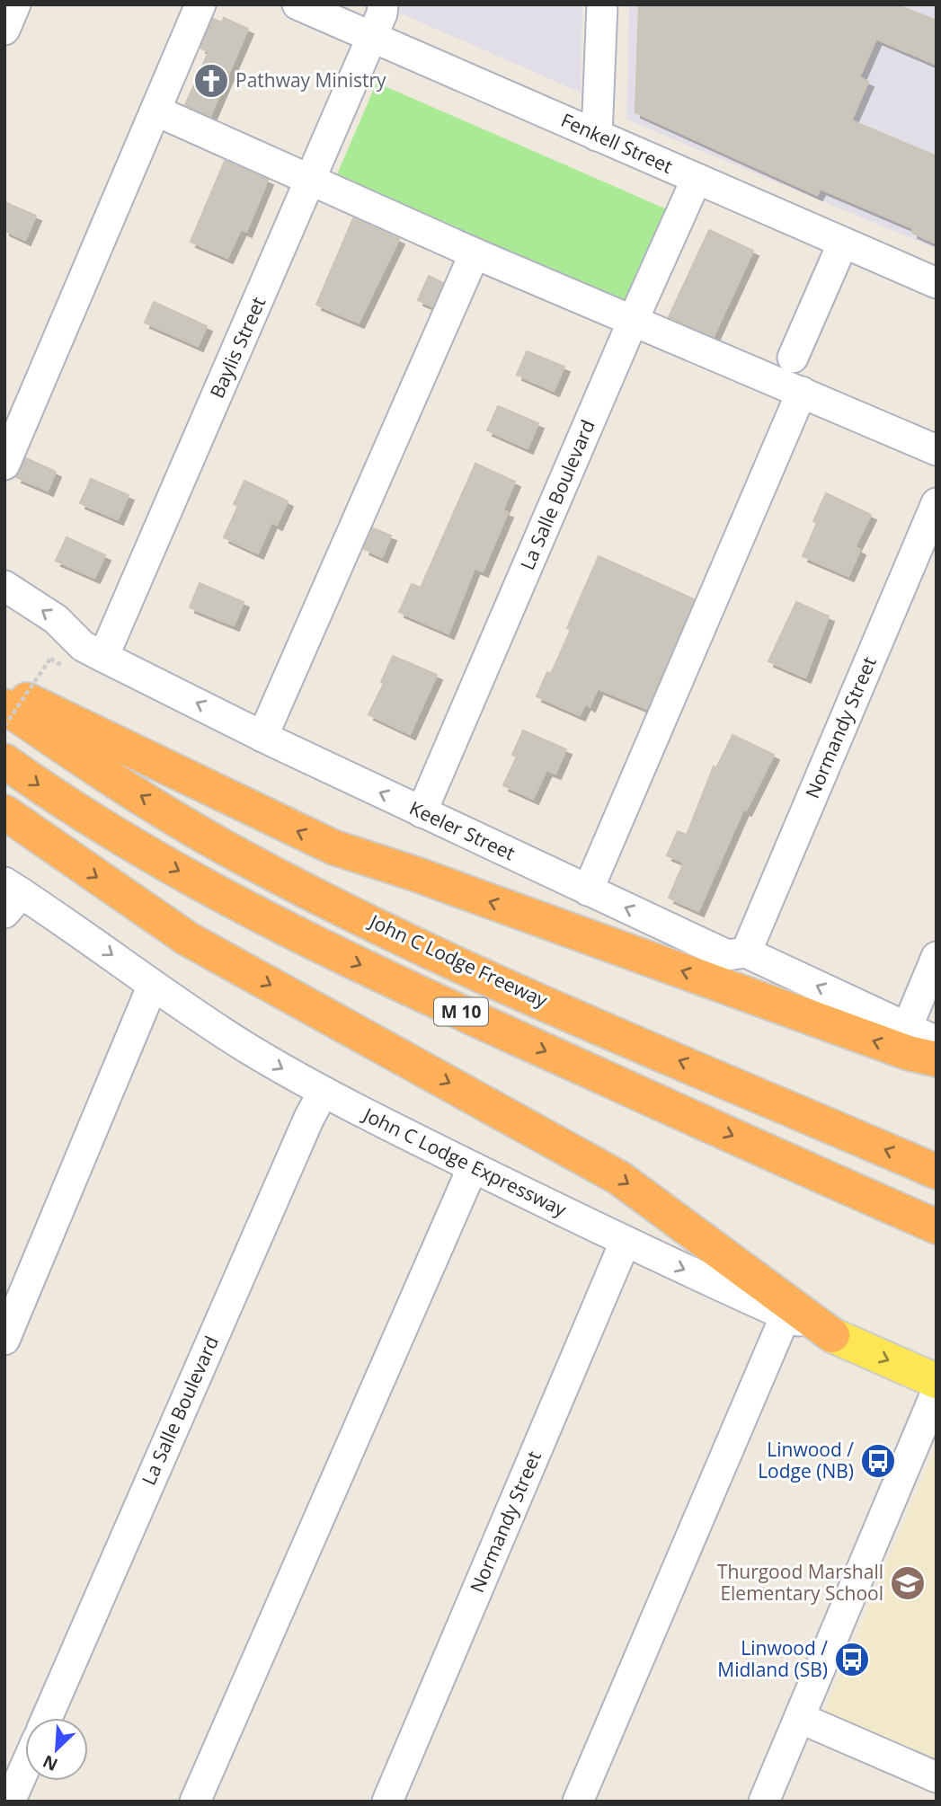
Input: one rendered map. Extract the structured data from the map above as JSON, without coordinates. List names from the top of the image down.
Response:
{
  "streets": {
    "highway": ["John C Lodge Freeway", "M 10"],
    "main road": ["John C Lodge Expressway"],
    "street": [
      "Fenkell Street",
      "Baylis Street",
      "La Salle Boulevard",
      "Normandy Street",
      "Keeler Street"
    ]
  },
  "crossings": [
    ["Fenkell Street", "Baylis Street"],
    ["Fenkell Street", "La Salle Boulevard"],
    ["Baylis Street", "Keeler Street"],
    ["La Salle Boulevard", "Keeler Street"],
    ["La Salle Boulevard", "John C Lodge Expressway"],
    ["Normandy Street", "Keeler Street"],
    ["Normandy Street", "John C Lodge Expressway"]
  ],
  "one_way": ["Keeler Street", "John C Lodge Expressway"],
  "places": {
    "church": ["Pathway Ministry"],
    "bus stop": ["Linwood / Lodge (NB)", "Linwood / Midland (SB)"],
    "school or university": ["Thurgood Marshall Elementary School"]
  },
  "north": "bottom left"
}
